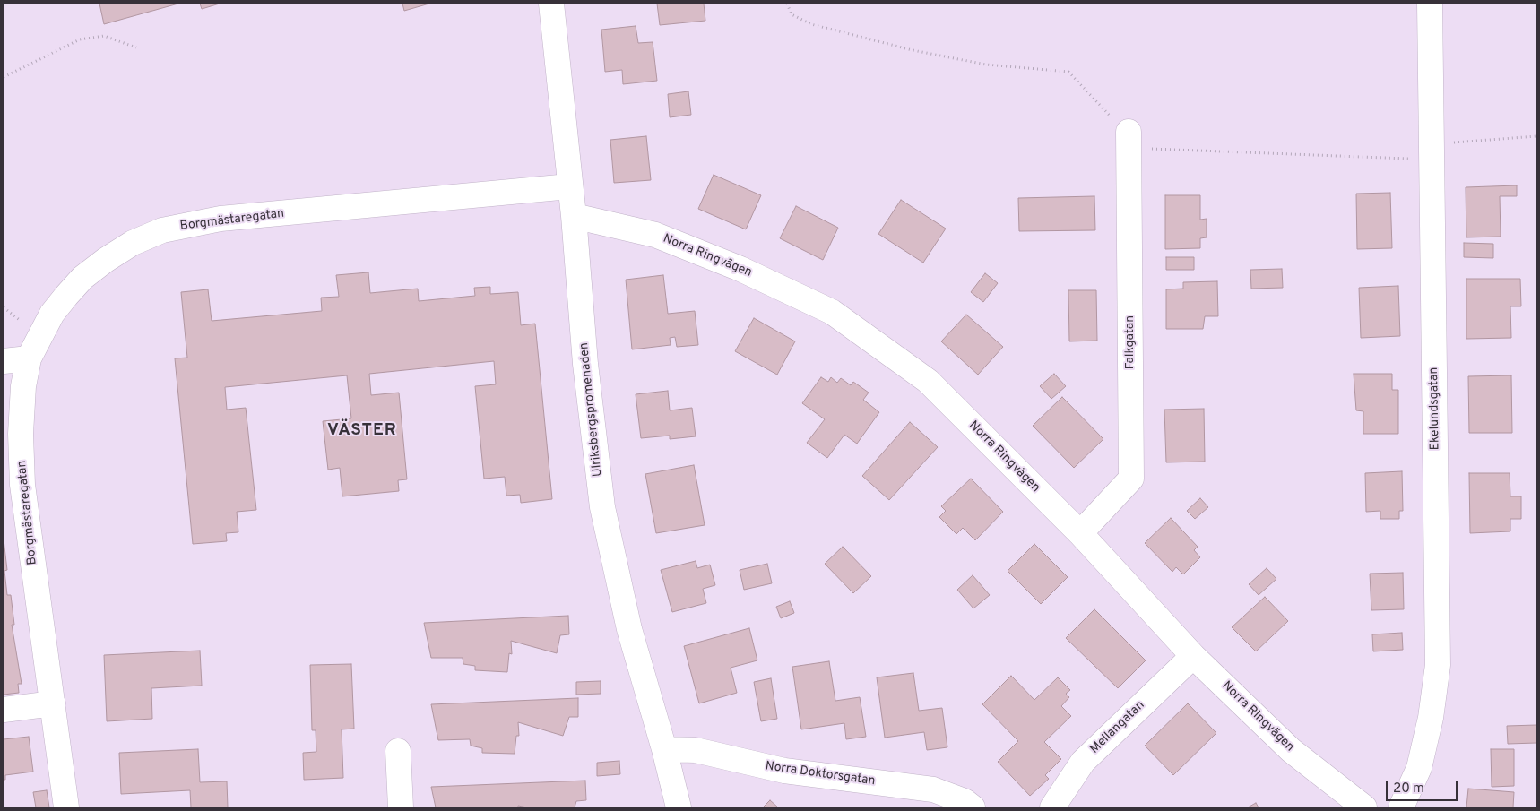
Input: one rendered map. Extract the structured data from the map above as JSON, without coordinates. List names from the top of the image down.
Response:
{
  "streets": {
    "street": [
      "Borgmästaregatan",
      "Norra Ringvägen",
      "Falkgatan",
      "Ekelundsgatan",
      "Ulriksbergspromenaden",
      "Mellangatan",
      "Norra Doktorsgatan"
    ]
  },
  "crossings": [
    ["Borgmästaregatan", "Ulriksbergspromenaden"],
    ["Norra Ringvägen", "Falkgatan"],
    ["Norra Ringvägen", "Ulriksbergspromenaden"],
    ["Norra Ringvägen", "Mellangatan"],
    ["Ulriksbergspromenaden", "Norra Doktorsgatan"]
  ],
  "districts": ["VÄSTER"],
  "scale_bar": "20 m"
}
